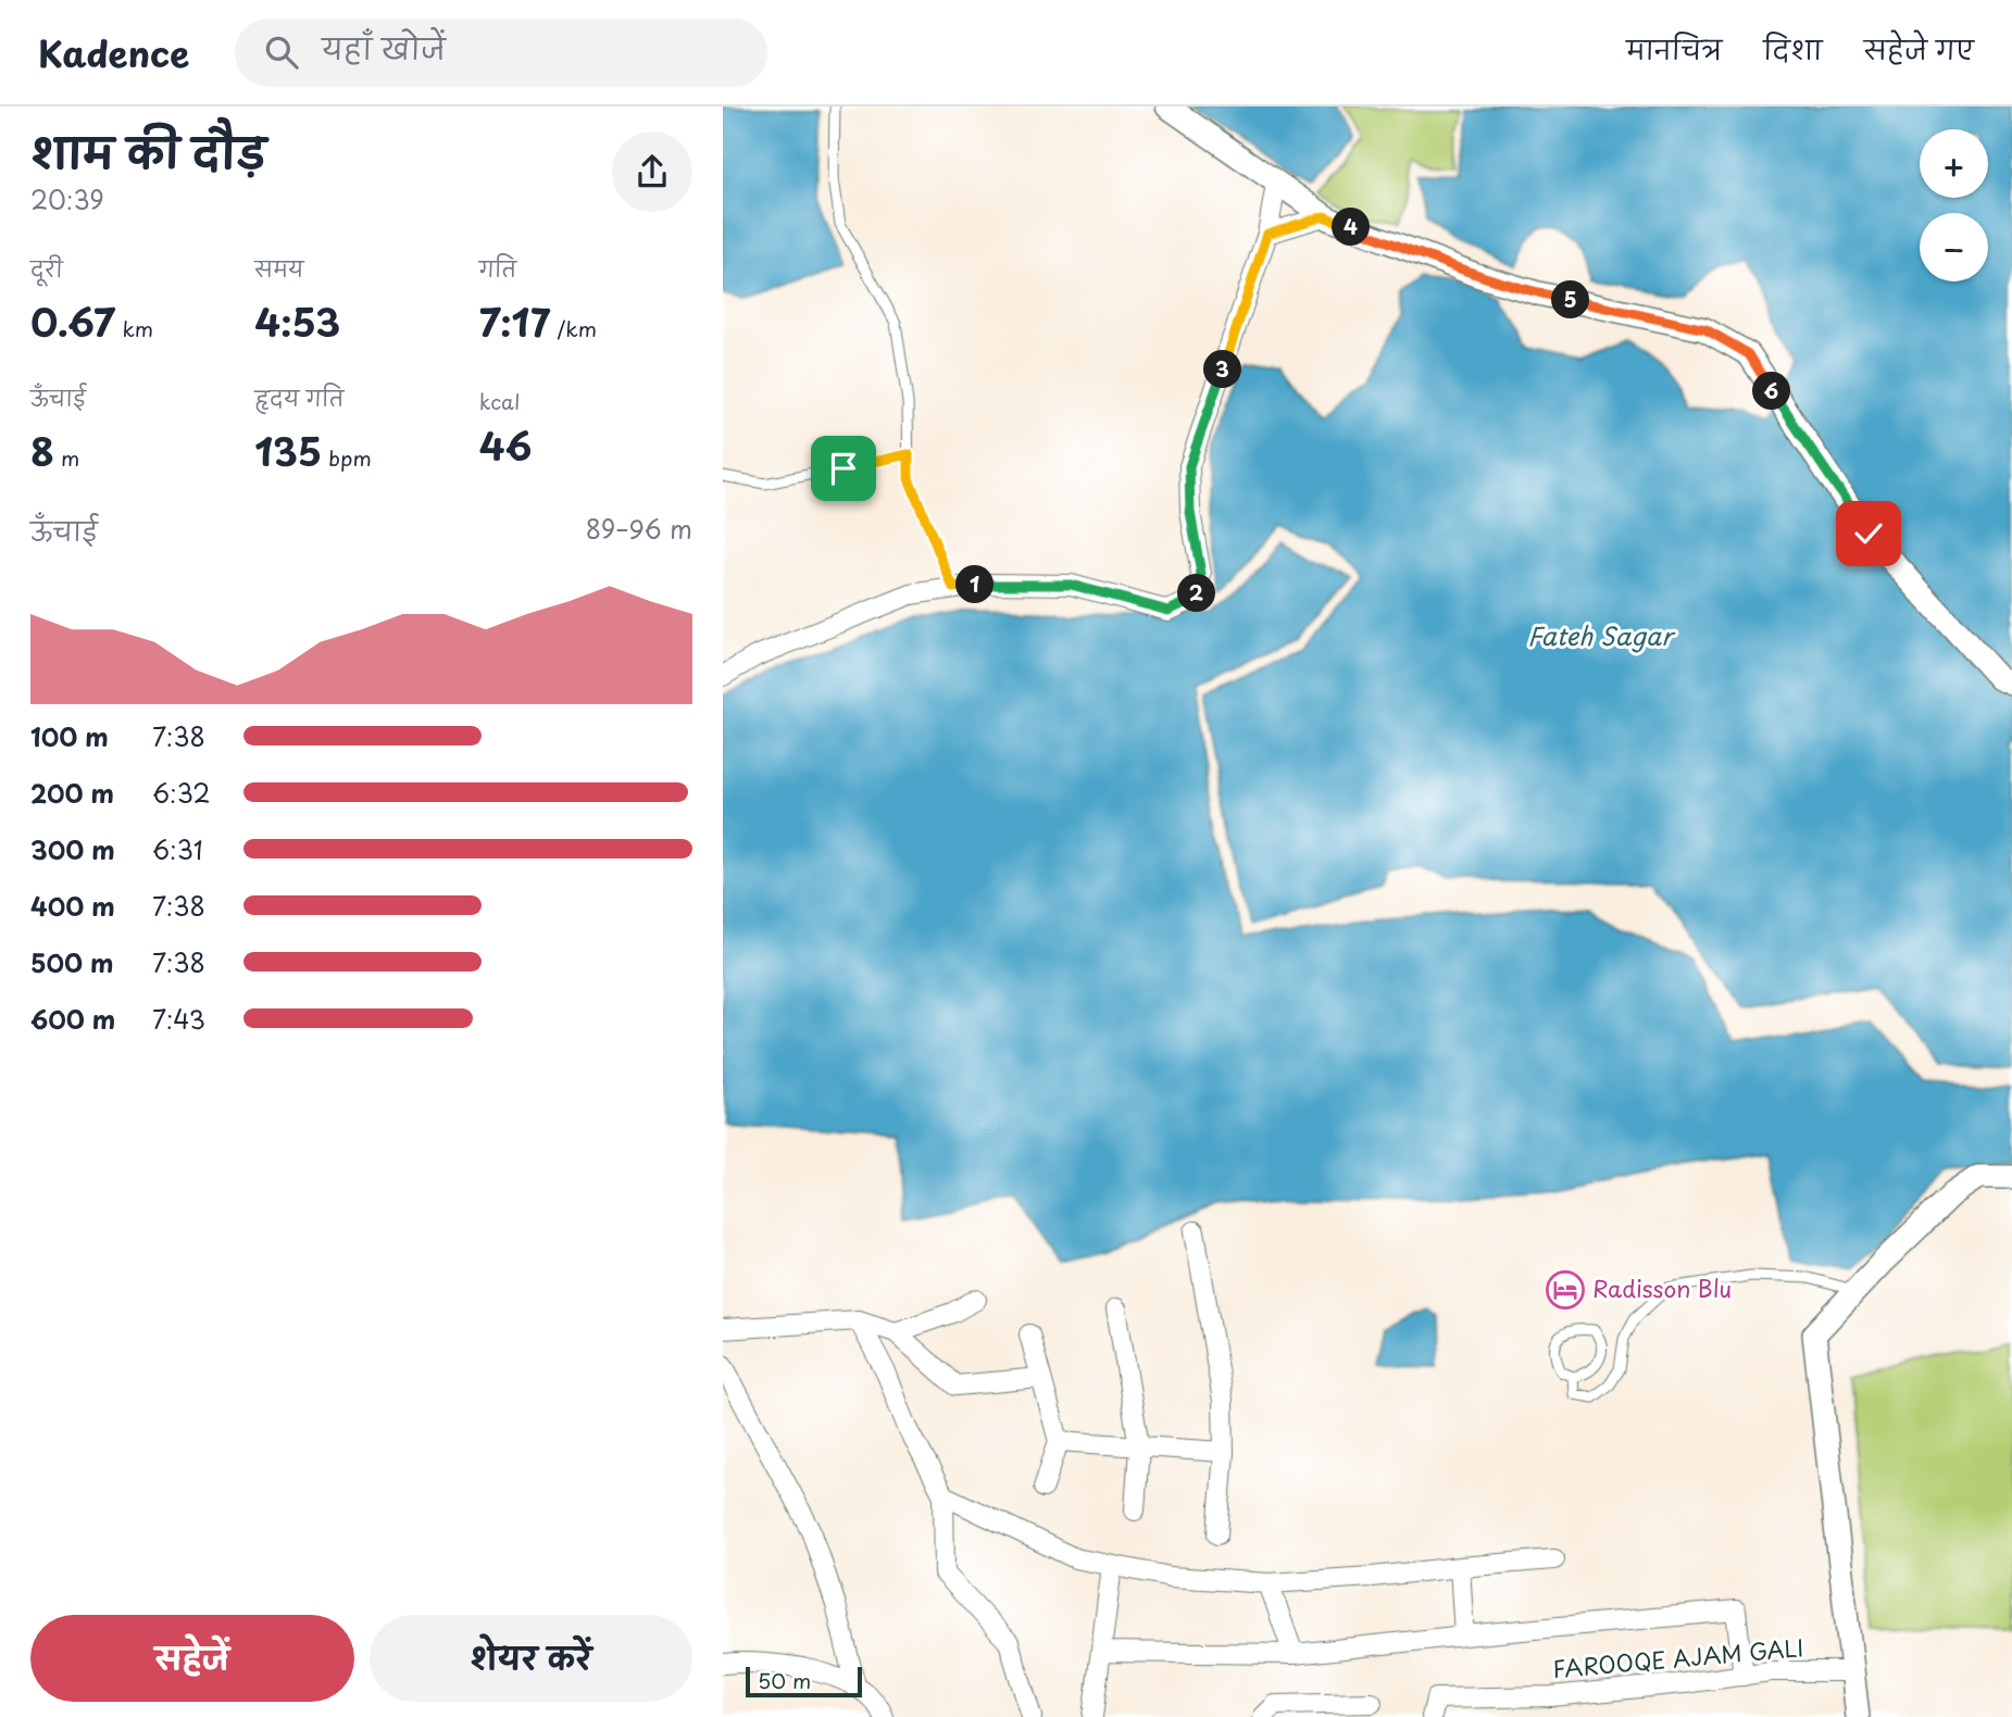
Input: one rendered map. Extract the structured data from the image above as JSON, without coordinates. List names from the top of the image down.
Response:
{
  "streets": {
    "street": ["FAROOQE AJAM GALI"]
  },
  "water": ["Fateh Sagar"],
  "places": {
    "hotel": ["Radisson Blu"]
  },
  "scale_bar": "50 m",
  "page": {
    "header": "Kadence",
    "search": "यहाँ खोजें",
    "nav": ["मानचित्र", "दिशा", "सहेजे गए"],
    "heading": ["शाम की दौड़", "20:39"],
    "map_buttons": ["+", "−"],
    "pins": [
      "4",
      "5",
      "3",
      "6",
      "1",
      "2"
    ],
    "stats": [
      ["दूरी", "0.67 km"],
      ["समय", "4:53"],
      ["गति", "7:17 /km"],
      ["ऊँचाई", "8 m"],
      ["हृदय गति", "135 bpm"],
      ["kcal", "46"]
    ],
    "chart": ["ऊँचाई", "89–96 m"],
    "list": [
      {
        "name": "100 m",
        "note": "7:38"
      },
      {
        "name": "200 m",
        "note": "6:32"
      },
      {
        "name": "300 m",
        "note": "6:31"
      },
      {
        "name": "400 m",
        "note": "7:38"
      },
      {
        "name": "500 m",
        "note": "7:38"
      },
      {
        "name": "600 m",
        "note": "7:43"
      }
    ],
    "buttons": ["सहेजें", "शेयर करें"],
    "scale": "50 m"
  }
}
